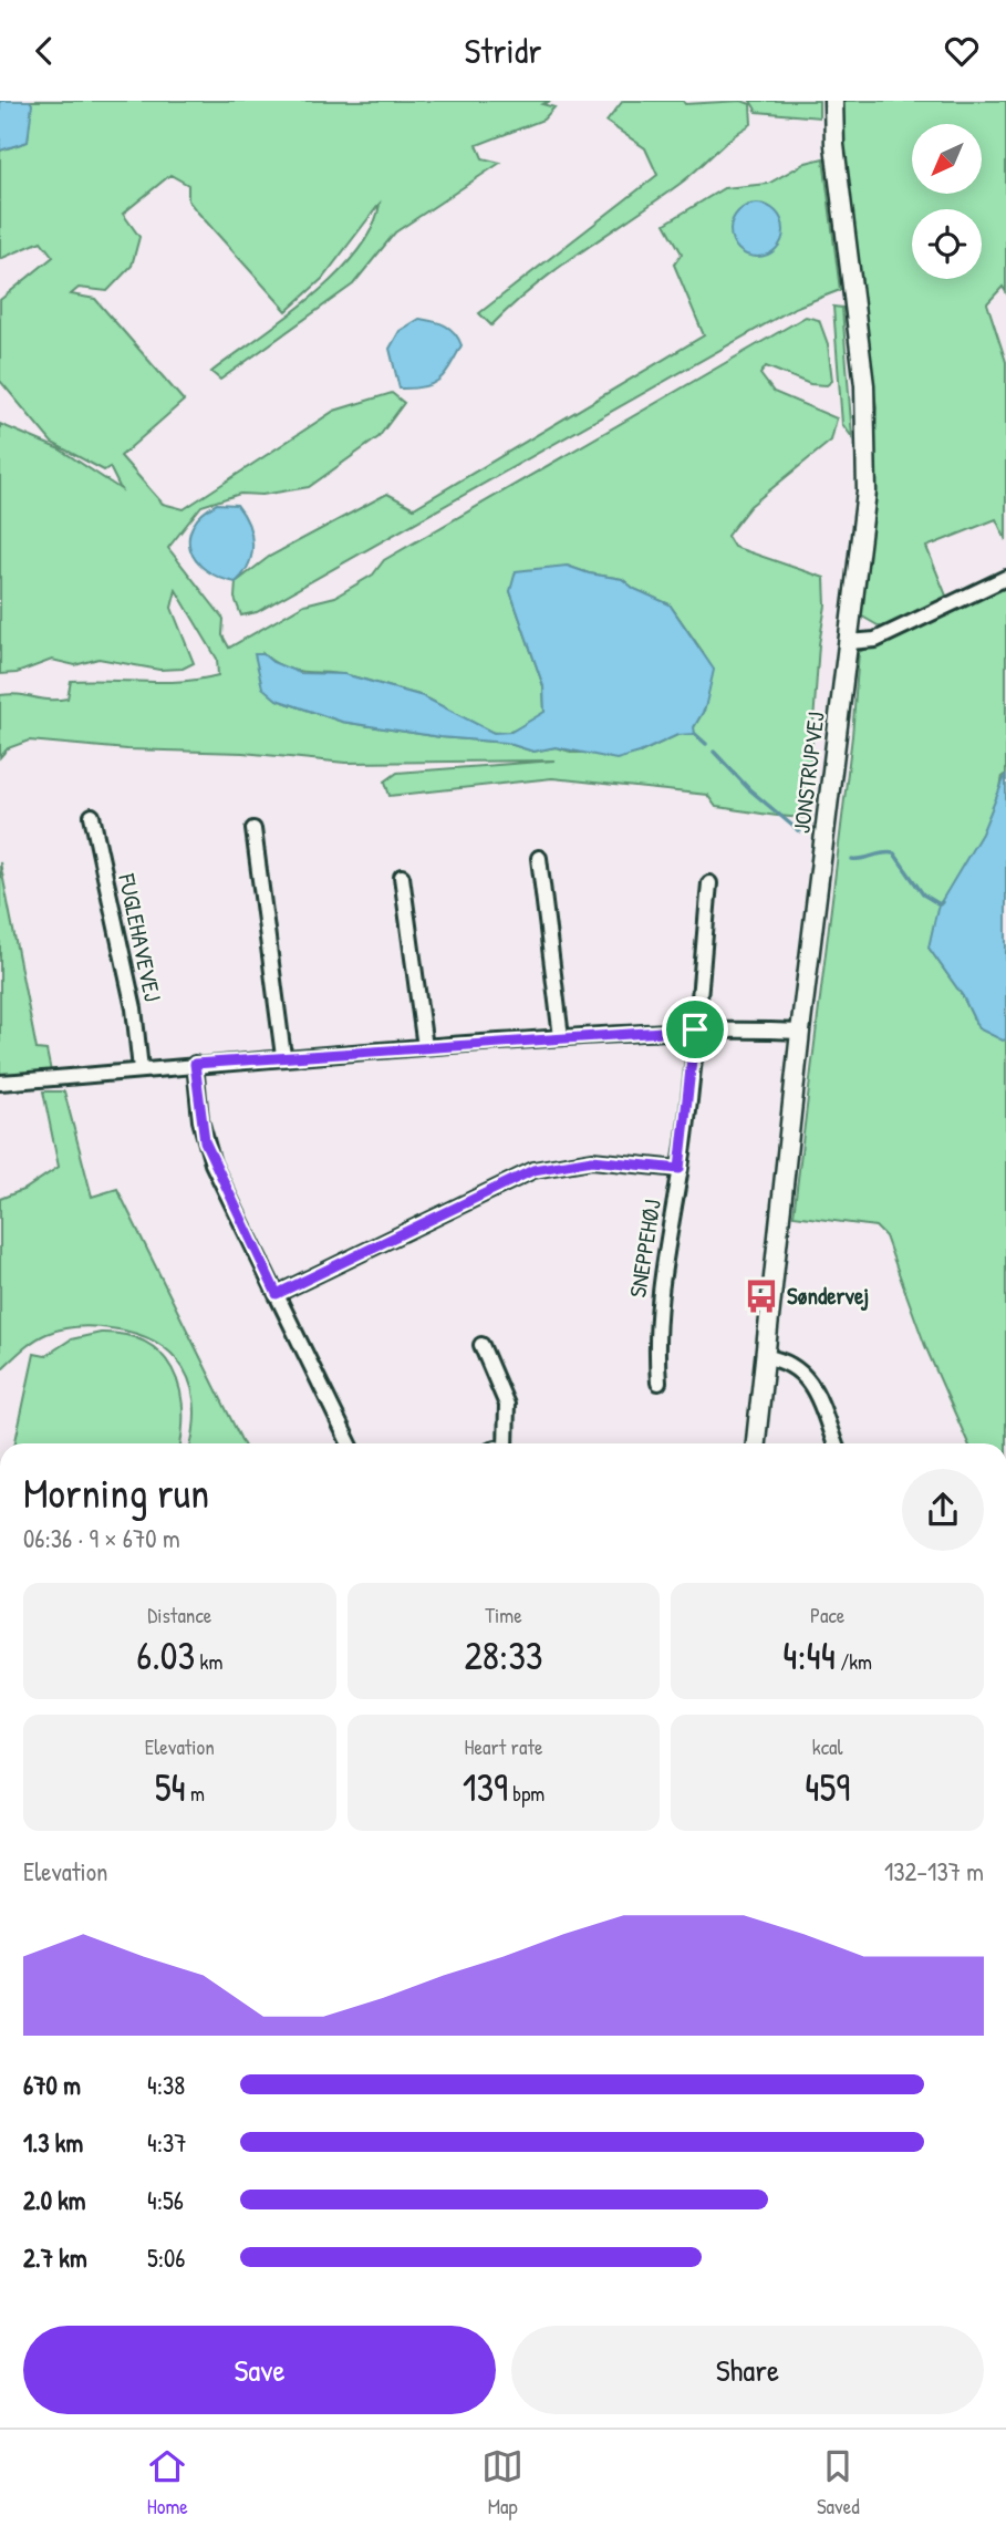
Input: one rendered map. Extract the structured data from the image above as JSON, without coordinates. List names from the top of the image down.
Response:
{
  "streets": {
    "street": ["JONSTRUPVEJ", "FUGLEHAVEVEJ", "SNEPPEHØJ"]
  },
  "places": {
    "bus stop": ["Søndervej"]
  },
  "north": "bottom left",
  "page": {
    "header": "Stridr",
    "heading": ["Morning run", "06:36 · 9 × 670 m"],
    "stats": [
      ["Distance", "6.03 km"],
      ["Time", "28:33"],
      ["Pace", "4:44 /km"],
      ["Elevation", "54 m"],
      ["Heart rate", "139 bpm"],
      ["kcal", "459"]
    ],
    "chart": ["Elevation", "132–137 m"],
    "list": [
      {
        "name": "670 m",
        "note": "4:38"
      },
      {
        "name": "1.3 km",
        "note": "4:37"
      },
      {
        "name": "2.0 km",
        "note": "4:56"
      },
      {
        "name": "2.7 km",
        "note": "5:06"
      }
    ],
    "buttons": ["Save", "Share"],
    "tabs": ["Home", "Map", "Saved"]
  }
}
